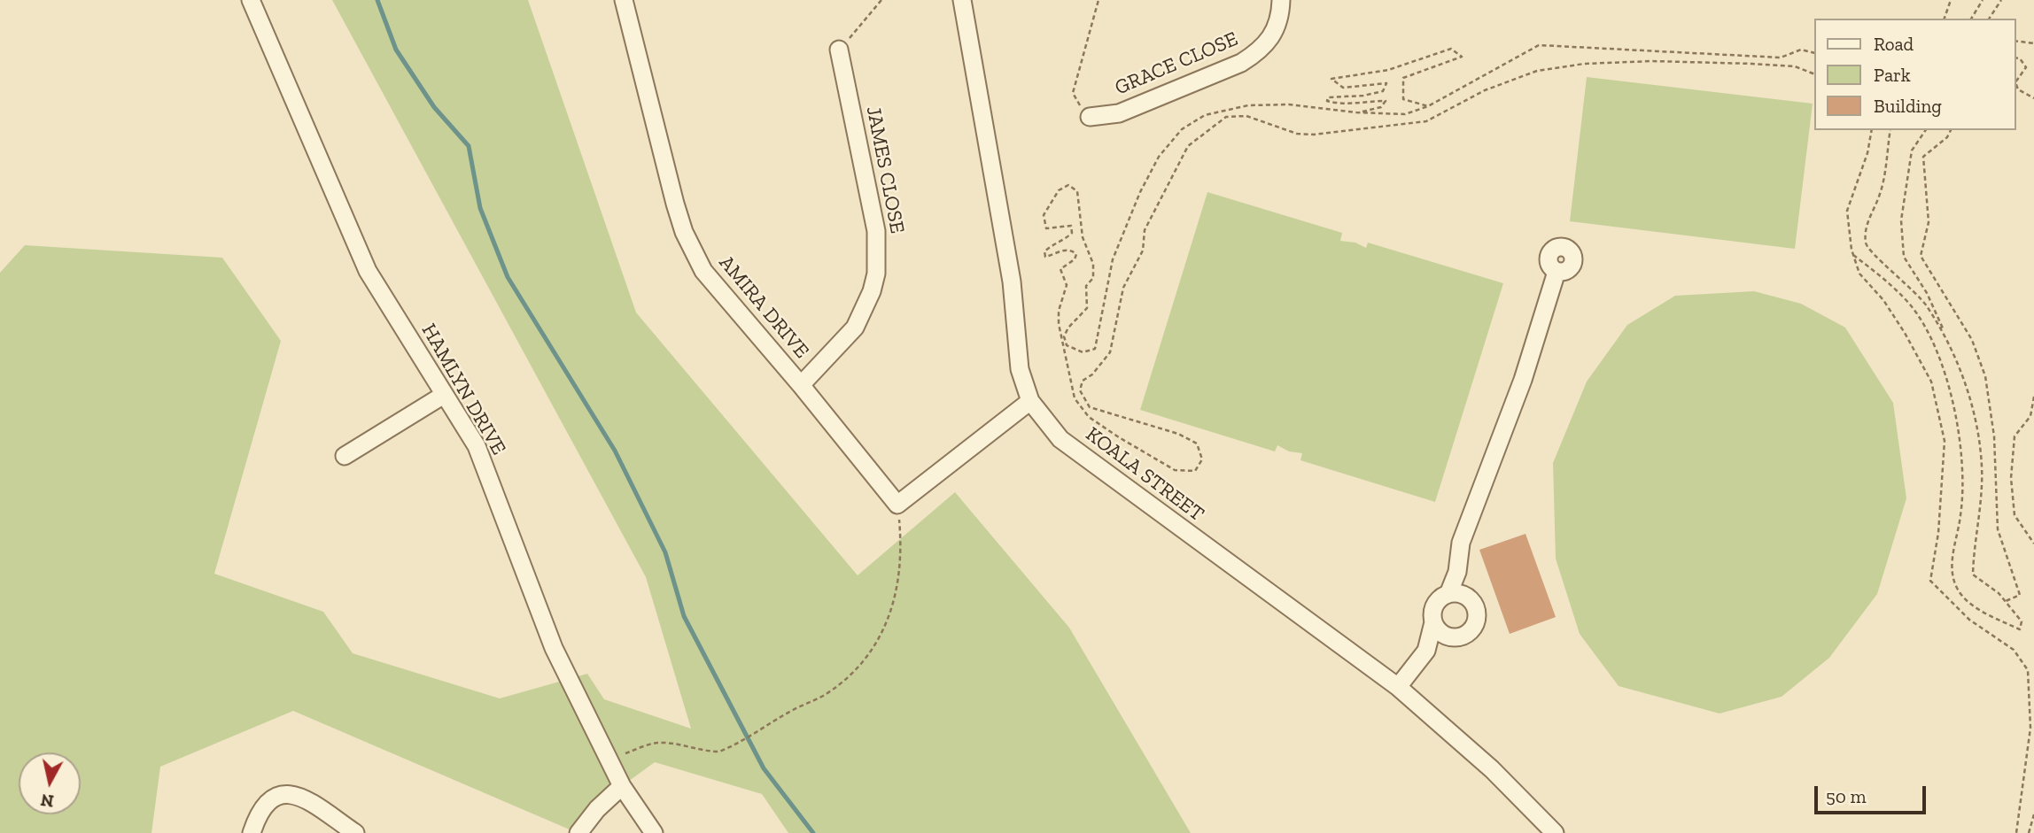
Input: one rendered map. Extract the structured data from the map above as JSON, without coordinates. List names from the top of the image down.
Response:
{
  "streets": {
    "street": [
      "GRACE CLOSE",
      "JAMES CLOSE",
      "AMIRA DRIVE",
      "HAMLYN DRIVE",
      "KOALA STREET"
    ]
  },
  "crossings": [
    ["JAMES CLOSE", "AMIRA DRIVE"]
  ],
  "legend": ["Road", "Park", "Building"],
  "scale_bar": "50 m",
  "north": "bottom"
}
